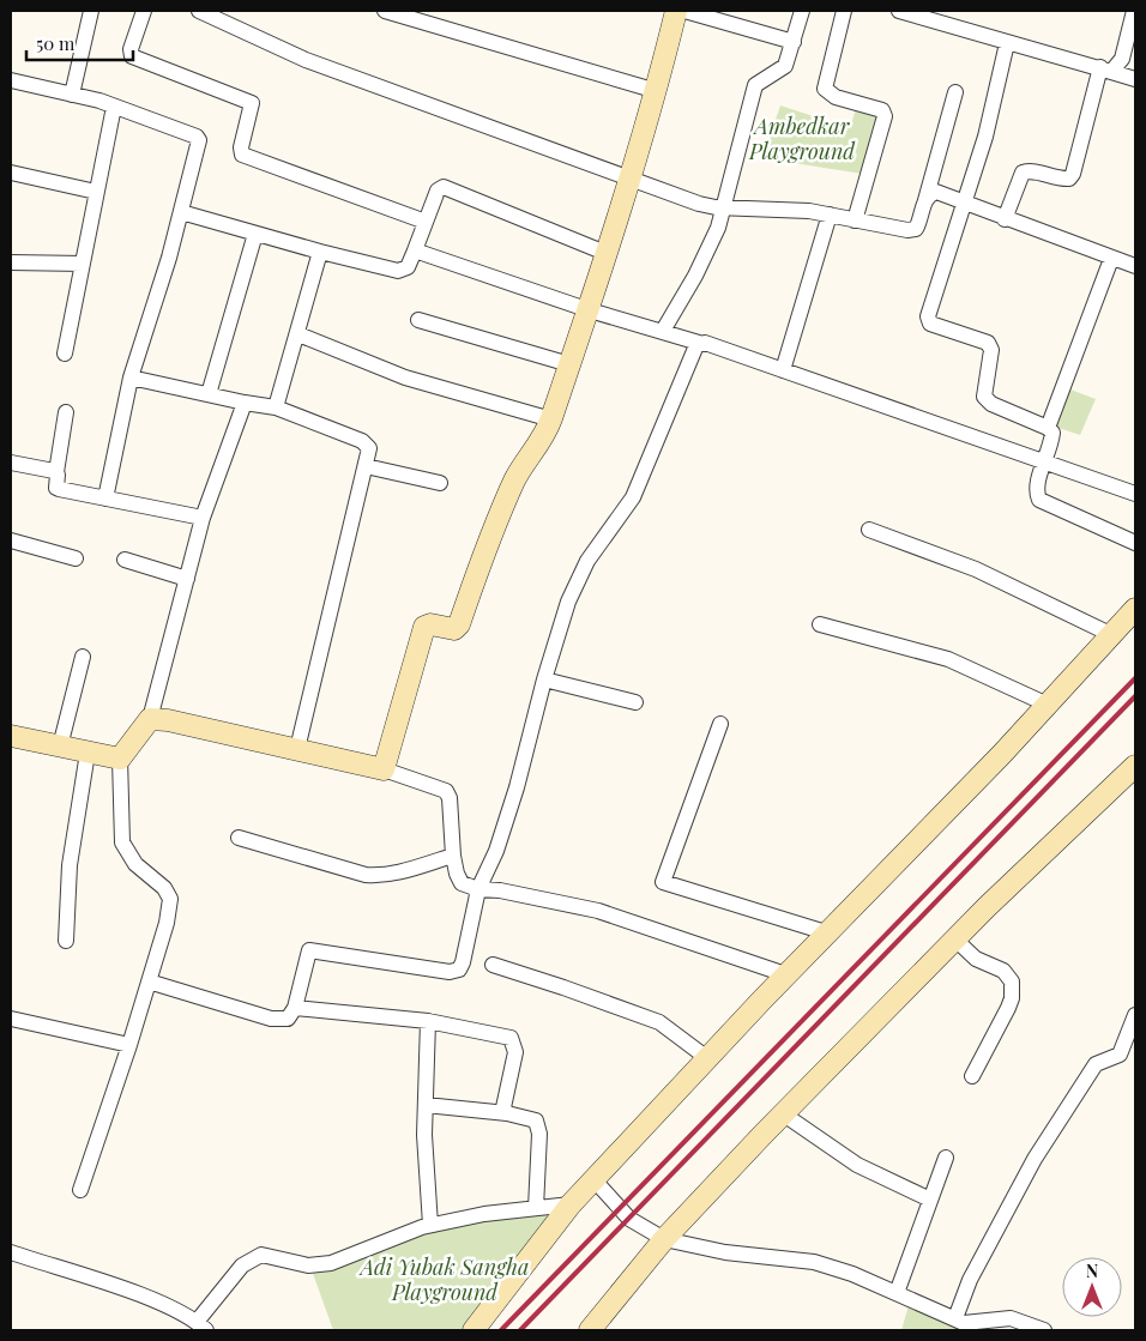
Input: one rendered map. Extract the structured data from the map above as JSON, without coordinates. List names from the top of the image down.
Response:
{
  "parks": ["Ambedkar Playground", "Adi Yubak Sangha Playground"],
  "scale_bar": "50 m",
  "north": "top"
}
